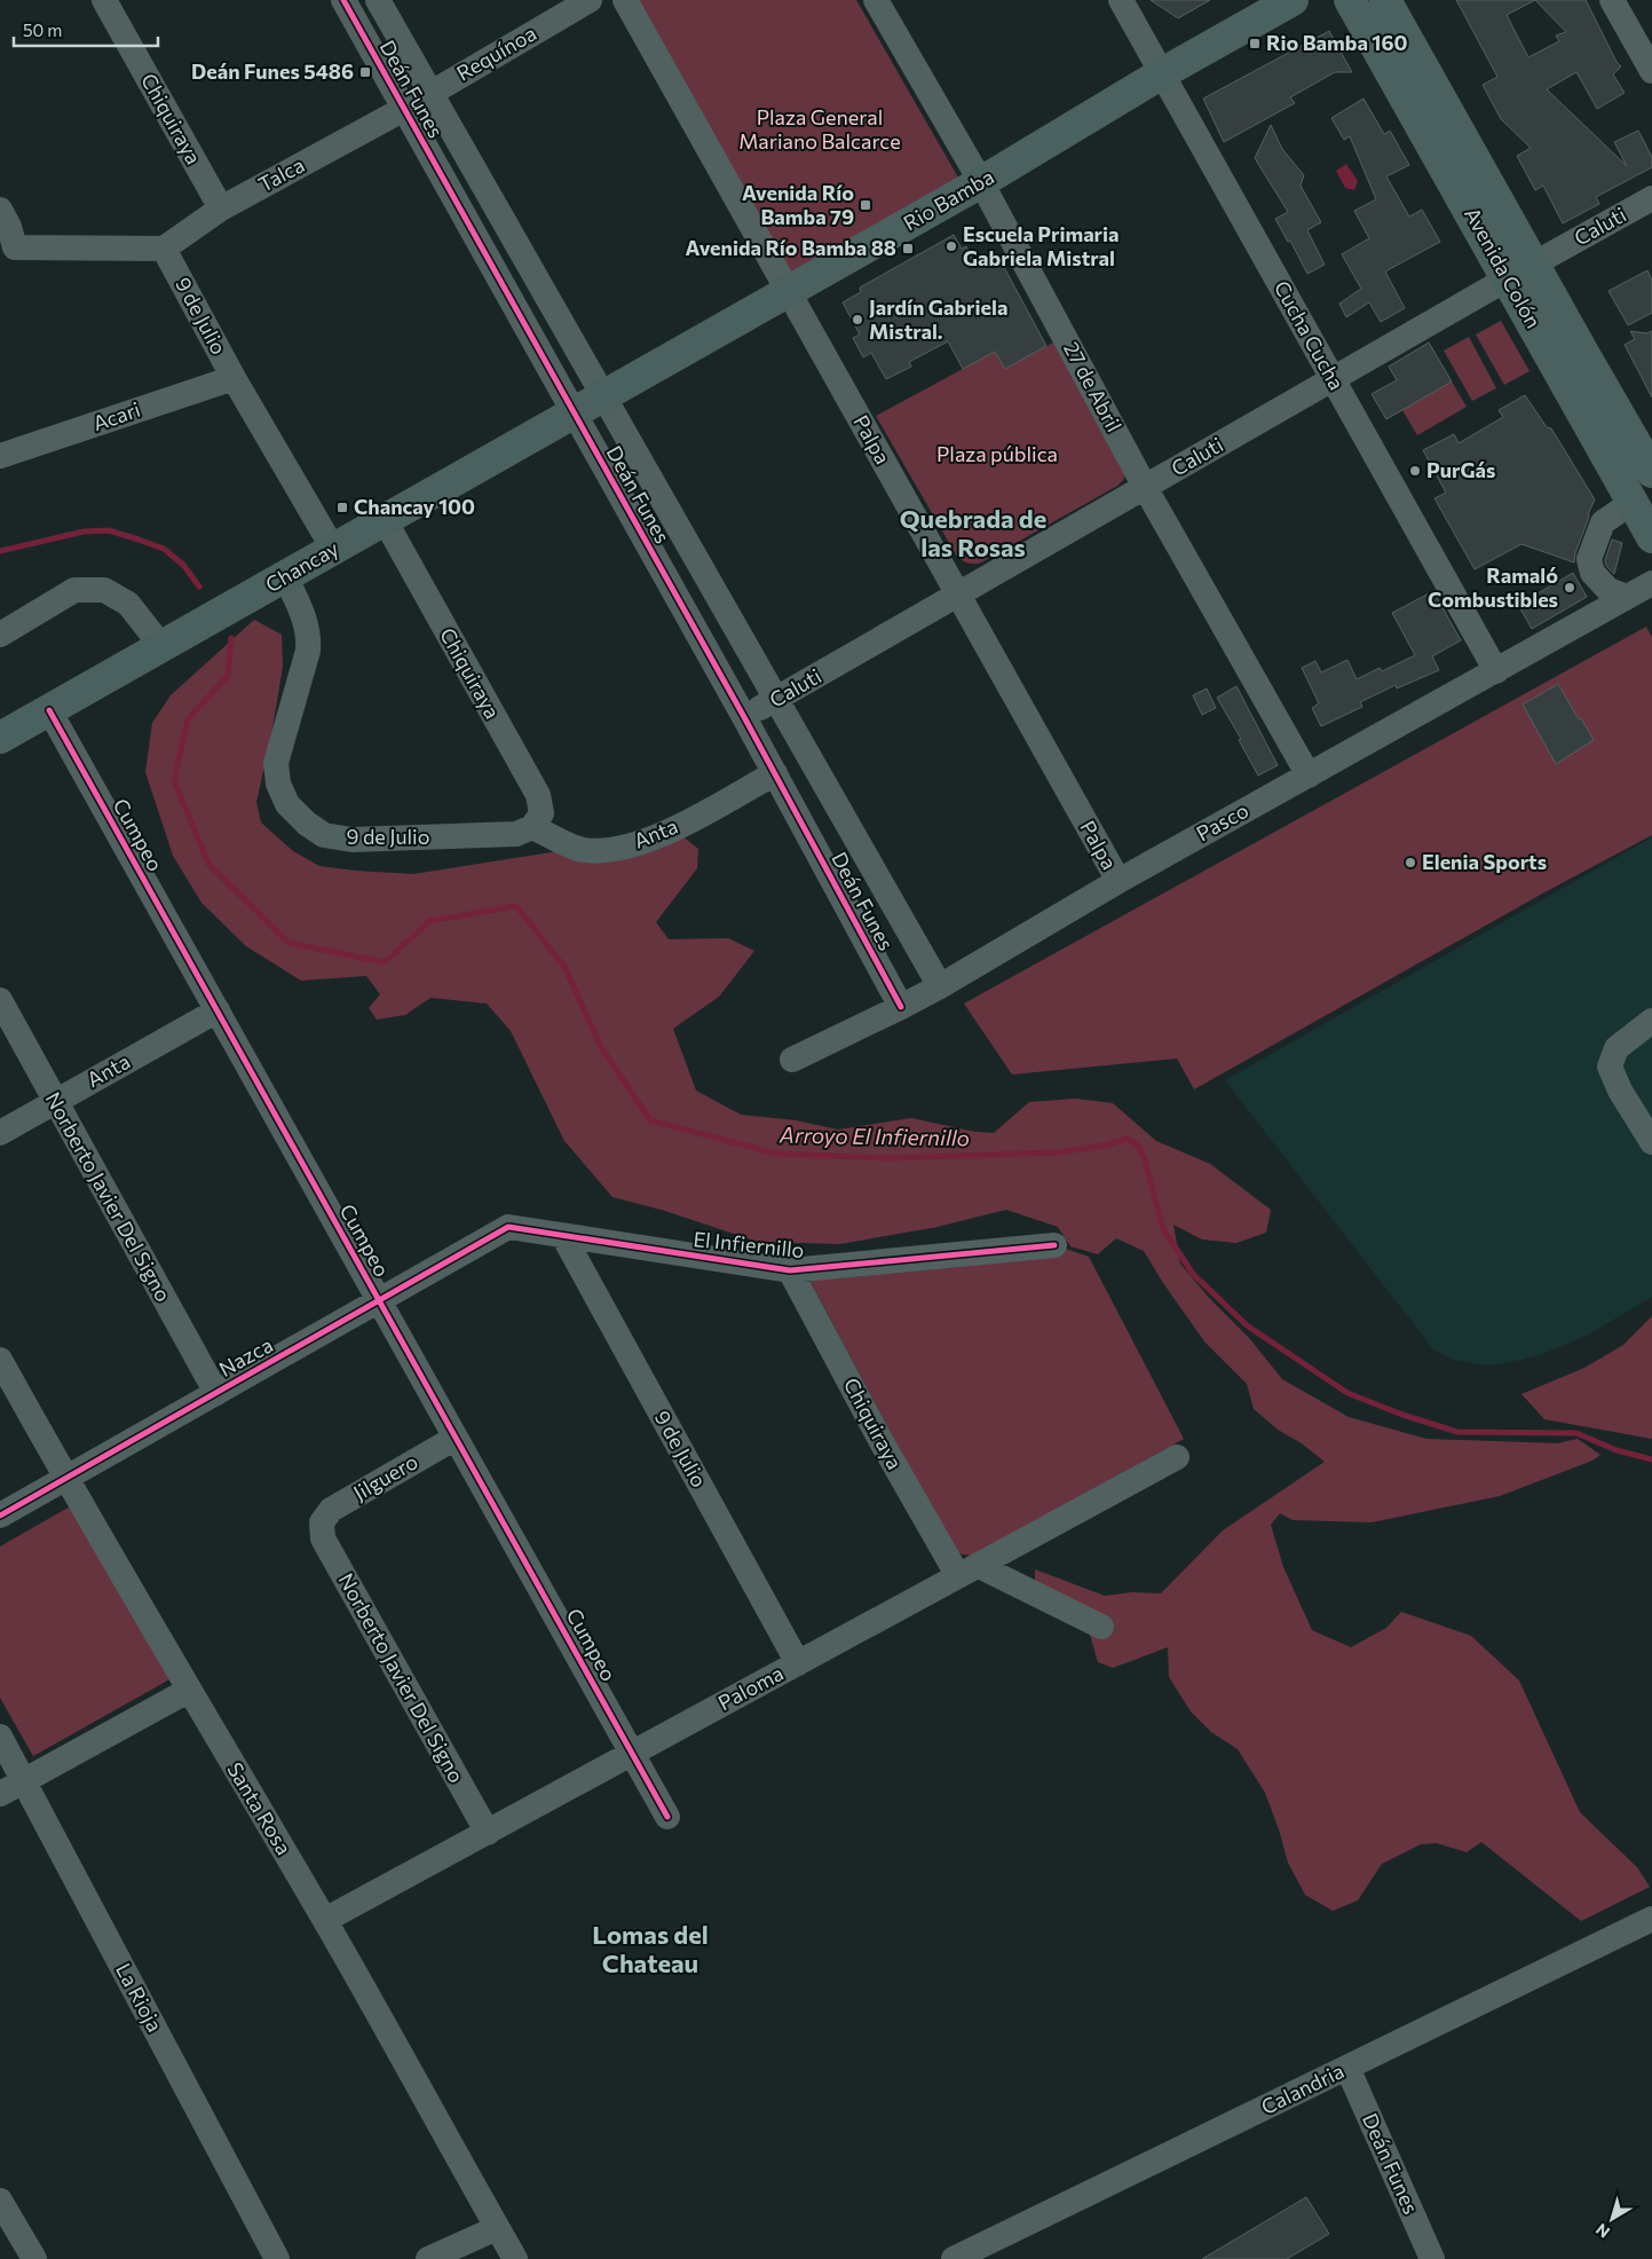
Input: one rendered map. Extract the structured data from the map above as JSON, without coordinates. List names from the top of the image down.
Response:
{
  "streets": {
    "main road": ["Rio Bamba", "Avenida Colón", "Chancay"],
    "street": [
      "Requínoa",
      "Deán Funes",
      "Chiquiraya",
      "Talca",
      "Caluti",
      "9 de Julio",
      "Cucha Cucha",
      "27 de Abril",
      "Acari",
      "Palpa",
      "Pasco",
      "Anta",
      "Cumpeo",
      "Norberto Javier Del Signo",
      "El Infiernillo",
      "Nazca",
      "Jilguero",
      "Paloma",
      "Santa Rosa",
      "La Rioja",
      "Calandria"
    ]
  },
  "crossings": [
    ["Requínoa", "Deán Funes"],
    ["Requínoa", "Talca"],
    ["Deán Funes", "Talca"],
    ["Deán Funes", "Rio Bamba"],
    ["Deán Funes", "Caluti"],
    ["Deán Funes", "Chancay"],
    ["Deán Funes", "Pasco"],
    ["Deán Funes", "Anta"],
    ["Deán Funes", "Calandria"],
    ["Chiquiraya", "Talca"],
    ["Chiquiraya", "9 de Julio"],
    ["Chiquiraya", "Chancay"],
    ["Chiquiraya", "Anta"],
    ["Chiquiraya", "El Infiernillo"],
    ["Chiquiraya", "Paloma"],
    ["Talca", "9 de Julio"],
    ["Rio Bamba", "Cucha Cucha"],
    ["Rio Bamba", "27 de Abril"],
    ["Rio Bamba", "Palpa"],
    ["Rio Bamba", "Chancay"],
    ["Caluti", "Avenida Colón"],
    ["Caluti", "Cucha Cucha"],
    ["Caluti", "27 de Abril"],
    ["Caluti", "Palpa"],
    ["9 de Julio", "Acari"],
    ["9 de Julio", "Chancay"],
    ["9 de Julio", "Anta"],
    ["9 de Julio", "El Infiernillo"],
    ["9 de Julio", "Paloma"],
    ["Cucha Cucha", "Pasco"],
    ["27 de Abril", "Pasco"],
    ["Palpa", "Pasco"],
    ["Chancay", "Cumpeo"],
    ["Anta", "Cumpeo"],
    ["Anta", "Norberto Javier Del Signo"],
    ["Cumpeo", "Nazca"],
    ["Cumpeo", "Jilguero"],
    ["Cumpeo", "Paloma"],
    ["Norberto Javier Del Signo", "Nazca"],
    ["Norberto Javier Del Signo", "Jilguero"],
    ["Norberto Javier Del Signo", "Paloma"],
    ["El Infiernillo", "Nazca"],
    ["Nazca", "Santa Rosa"],
    ["Paloma", "Santa Rosa"]
  ],
  "districts": ["Quebrada de las Rosas", "Lomas del Chateau"],
  "water": ["Arroyo El Infiernillo"],
  "parks": ["Plaza General Mariano Balcarce", "Plaza pública"],
  "places": {
    "transit": [
      "Rio Bamba 160",
      "Deán Funes 5486",
      "Avenida Río Bamba 79",
      "Avenida Río Bamba 88",
      "Chancay 100"
    ],
    "other": [
      "Escuela Primaria Gabriela Mistral",
      "Jardín Gabriela Mistral.",
      "PurGás",
      "Ramaló Combustibles",
      "Elenia Sports"
    ]
  },
  "scale_bar": "50 m",
  "north": "bottom left"
}
